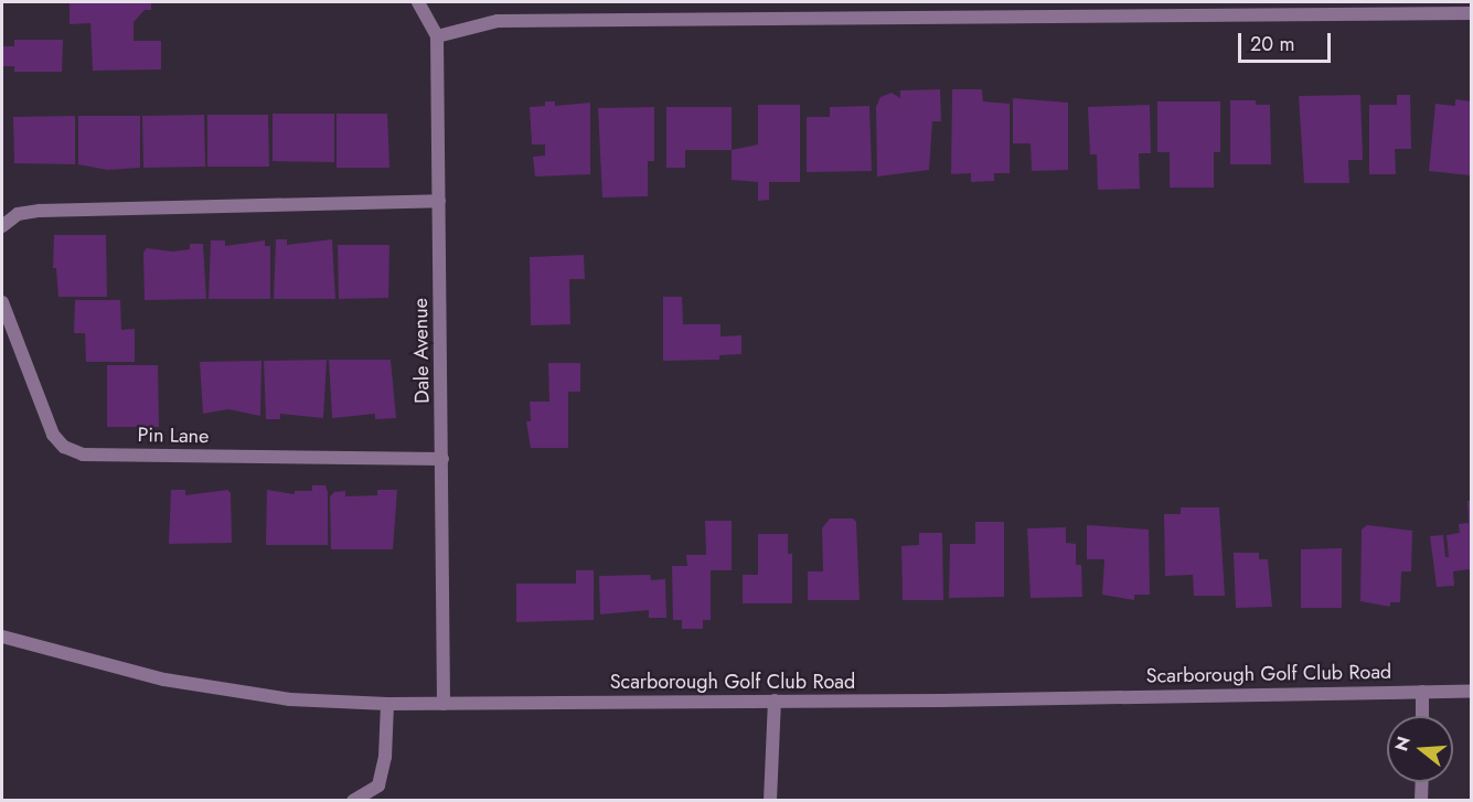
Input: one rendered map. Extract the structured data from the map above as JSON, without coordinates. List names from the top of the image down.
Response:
{
  "streets": {
    "street": ["Dale Avenue", "Pin Lane", "Scarborough Golf Club Road"]
  },
  "crossings": [
    ["Dale Avenue", "Pin Lane"],
    ["Dale Avenue", "Scarborough Golf Club Road"]
  ],
  "scale_bar": "20 m",
  "north": "left"
}
